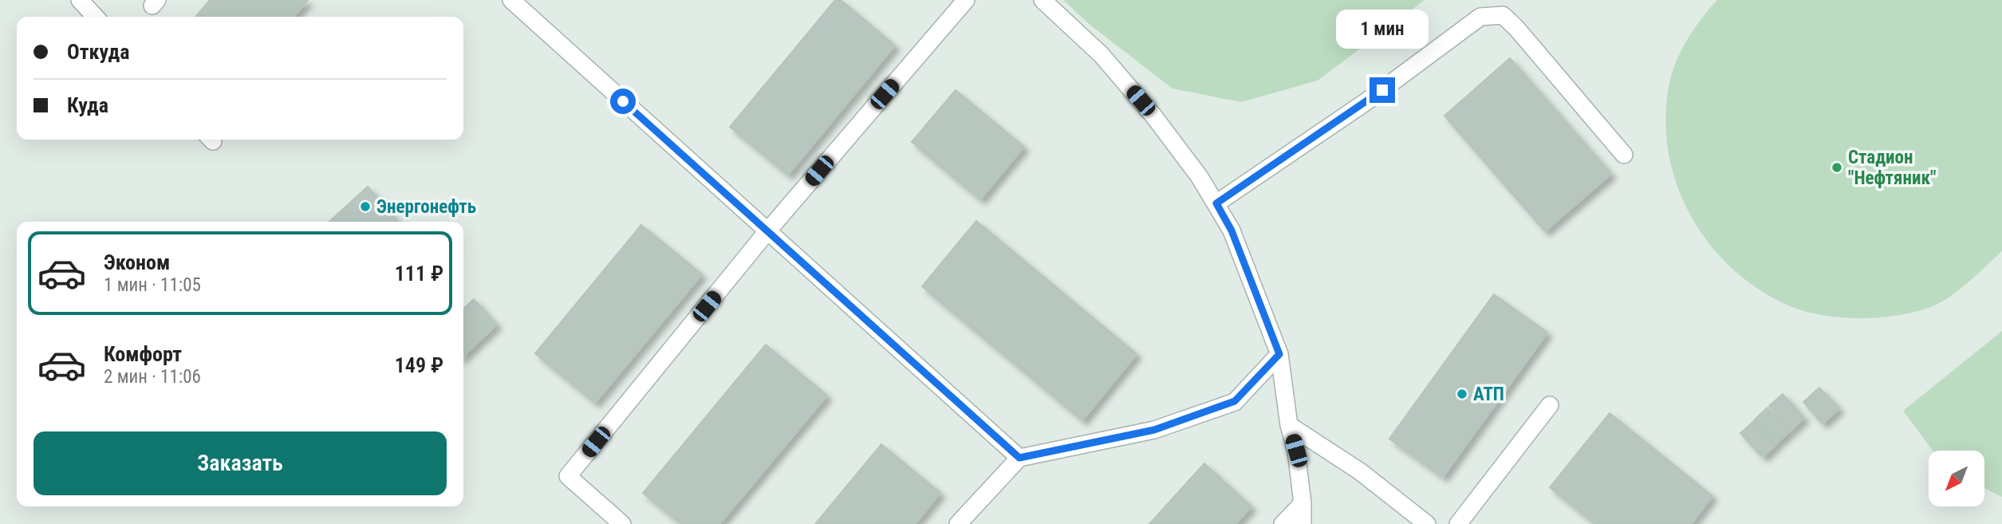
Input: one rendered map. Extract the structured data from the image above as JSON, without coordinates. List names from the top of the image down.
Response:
{
  "places": ["Стадион \"Нефтяник\"", "Энергонефть", "АТП"],
  "north": "bottom left",
  "page": {
    "bubble": "1 мин",
    "banner": ["Откуда", "Куда"],
    "list": [
      {
        "name": "Эконом",
        "note": "1 мин · 11:05",
        "value": "111 ₽"
      },
      {
        "name": "Комфорт",
        "note": "2 мин · 11:06",
        "value": "149 ₽"
      }
    ],
    "buttons": "Заказать"
  }
}
